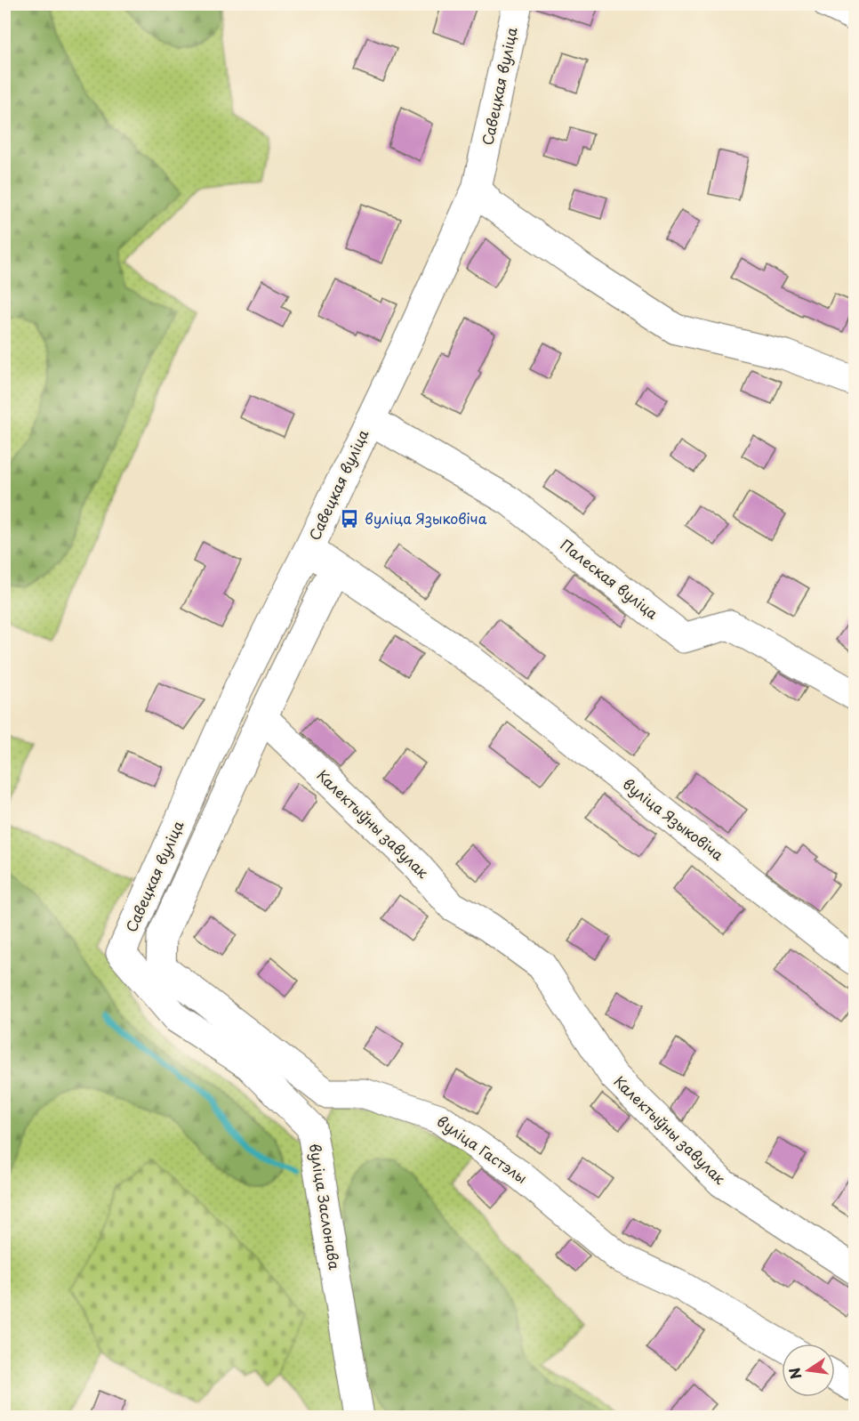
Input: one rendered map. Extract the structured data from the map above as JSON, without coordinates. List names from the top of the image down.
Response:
{
  "streets": {
    "street": [
      "Савецкая вуліца",
      "Палеская вуліца",
      "вуліца Языковіча",
      "Калектыўны завулак",
      "вуліца Гастэлы",
      "вуліца Заслонава"
    ]
  },
  "crossings": [
    ["Савецкая вуліца", "Палеская вуліца"],
    ["Савецкая вуліца", "вуліца Языковіча"],
    ["Савецкая вуліца", "вуліца Заслонава"],
    ["Калектыўны завулак", "вуліца Гастэлы"]
  ],
  "places": {
    "bus stop": ["вуліца Языковіча"]
  },
  "north": "left"
}
